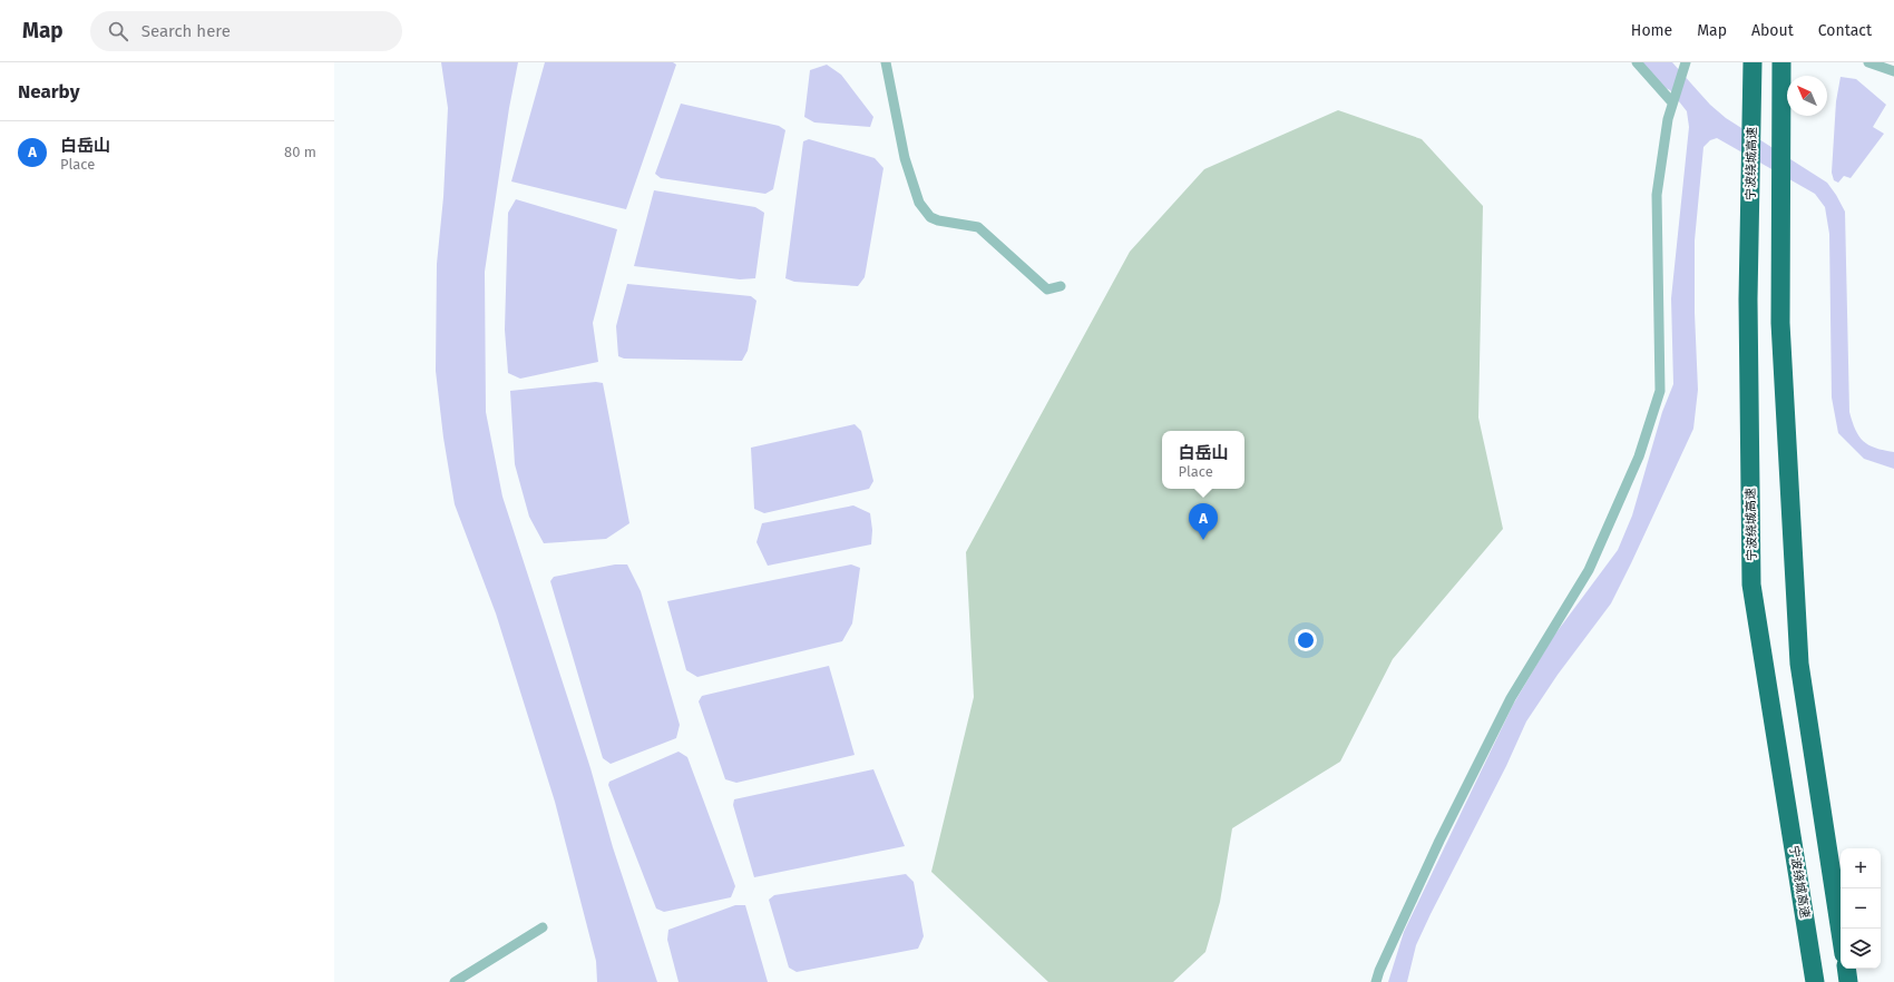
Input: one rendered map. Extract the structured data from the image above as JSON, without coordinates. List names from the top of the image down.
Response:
{
  "streets": {
    "highway": ["宁波绕城高速"]
  },
  "north": "top left",
  "page": {
    "header": "Map",
    "search": "Search here",
    "nav": [
      "Home",
      "Map",
      "About",
      "Contact"
    ],
    "heading": "Nearby",
    "list": [
      {
        "mark": "A",
        "name": "白岳山",
        "note": "Place",
        "value": "80 m"
      }
    ],
    "popup": ["白岳山", "Place"],
    "pins": "A",
    "map_buttons": ["+", "−"]
  }
}
